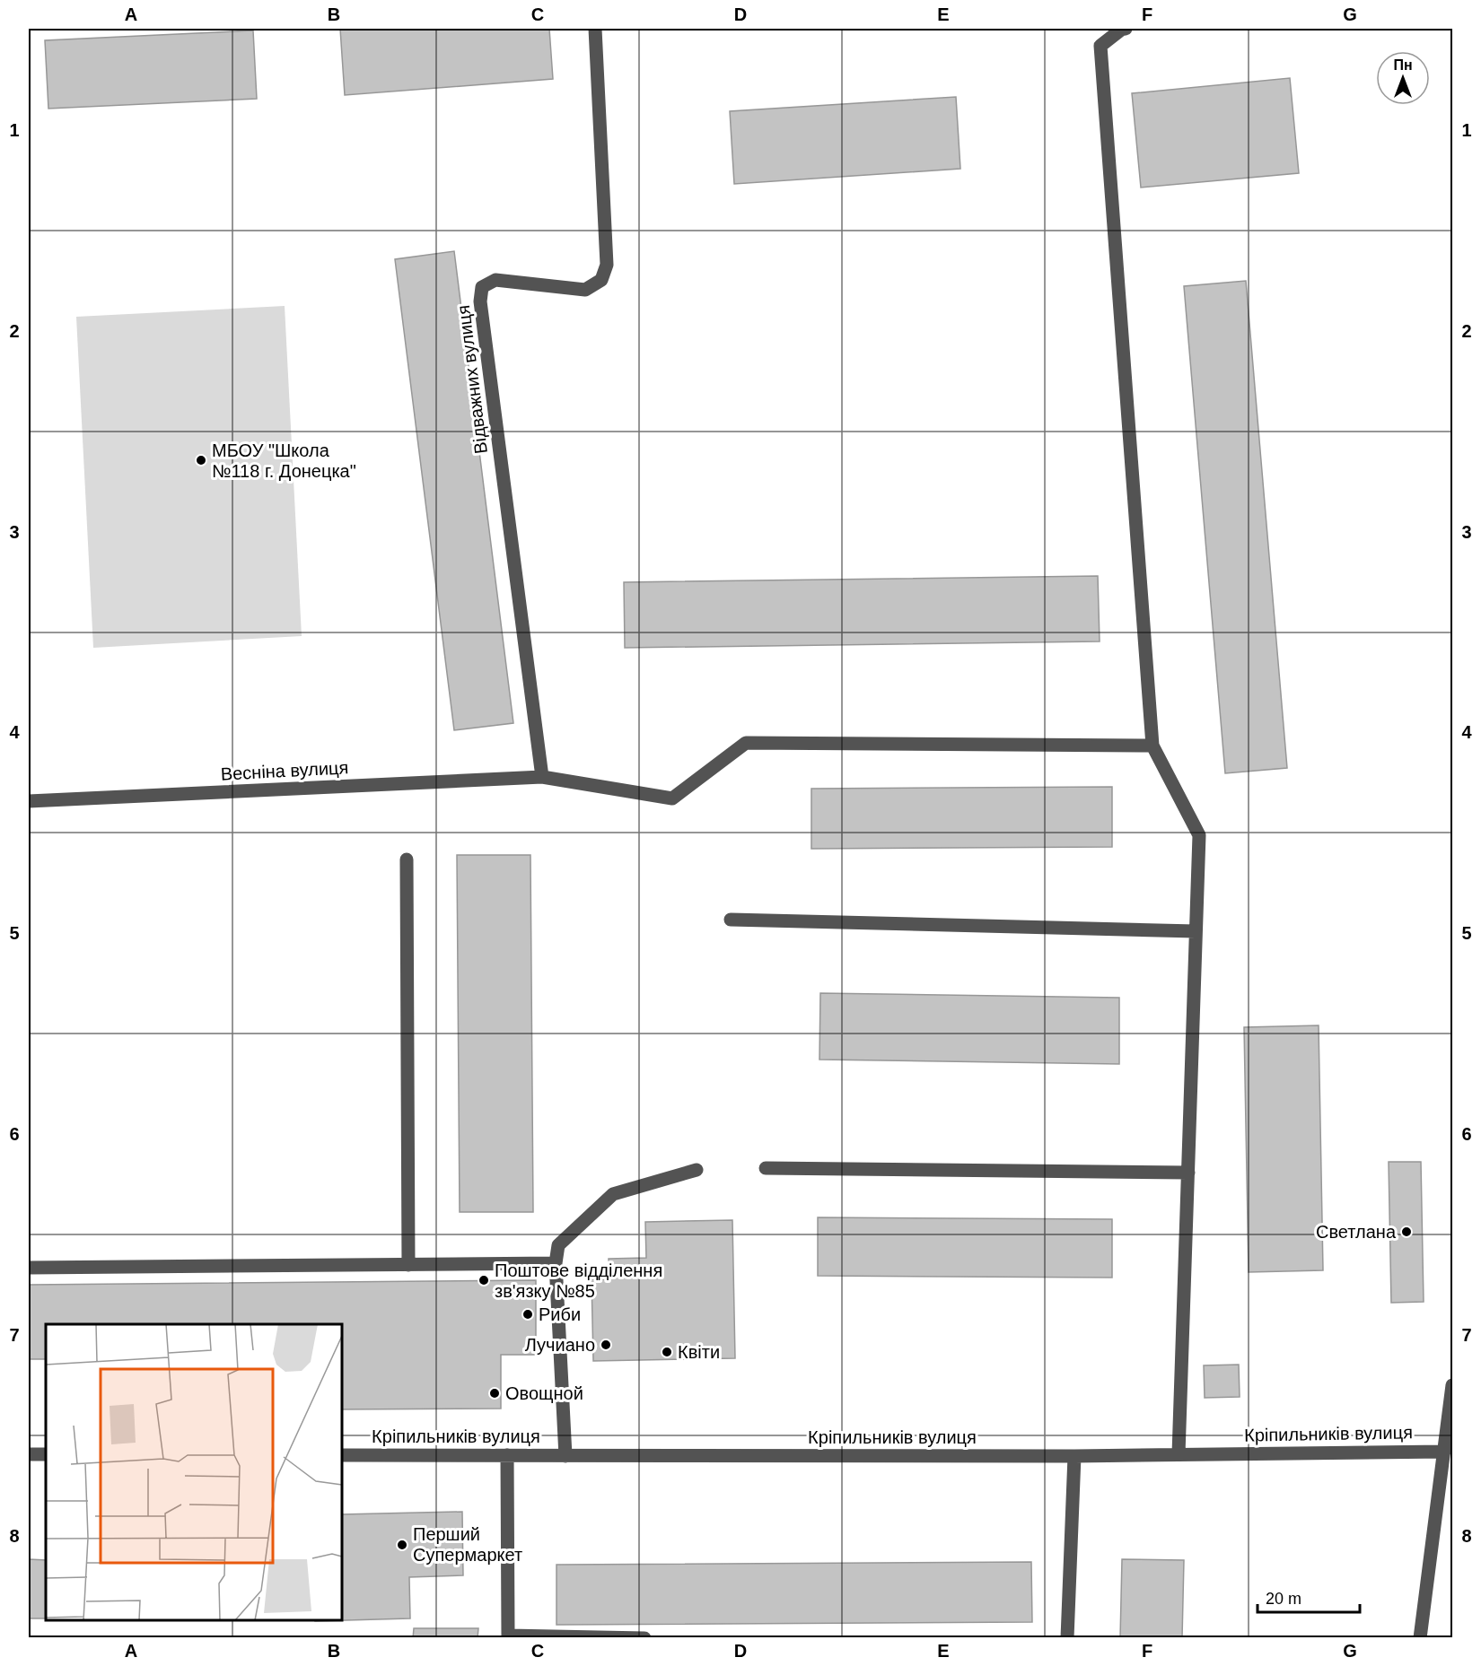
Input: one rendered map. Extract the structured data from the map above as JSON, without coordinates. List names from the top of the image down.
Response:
{
  "streets": {
    "street": ["Відважних вулиця", "Весніна вулиця", "Кріпильників вулиця"]
  },
  "crossings": [
    ["Відважних вулиця", "Весніна вулиця"]
  ],
  "places": [
    "МБОУ \"Школа №118 г. Донецка\"",
    "Светлана",
    "Поштове відділення зв'язку №85",
    "Риби",
    "Лучиано",
    "Квіти",
    "Овощной",
    "Перший Супермаркет"
  ],
  "scale_bar": "20 m",
  "north": "top",
  "grid": {
    "columns": [
      "A",
      "B",
      "C",
      "D",
      "E",
      "F",
      "G"
    ],
    "rows": [
      "1",
      "2",
      "3",
      "4",
      "5",
      "6",
      "7",
      "8"
    ]
  }
}
